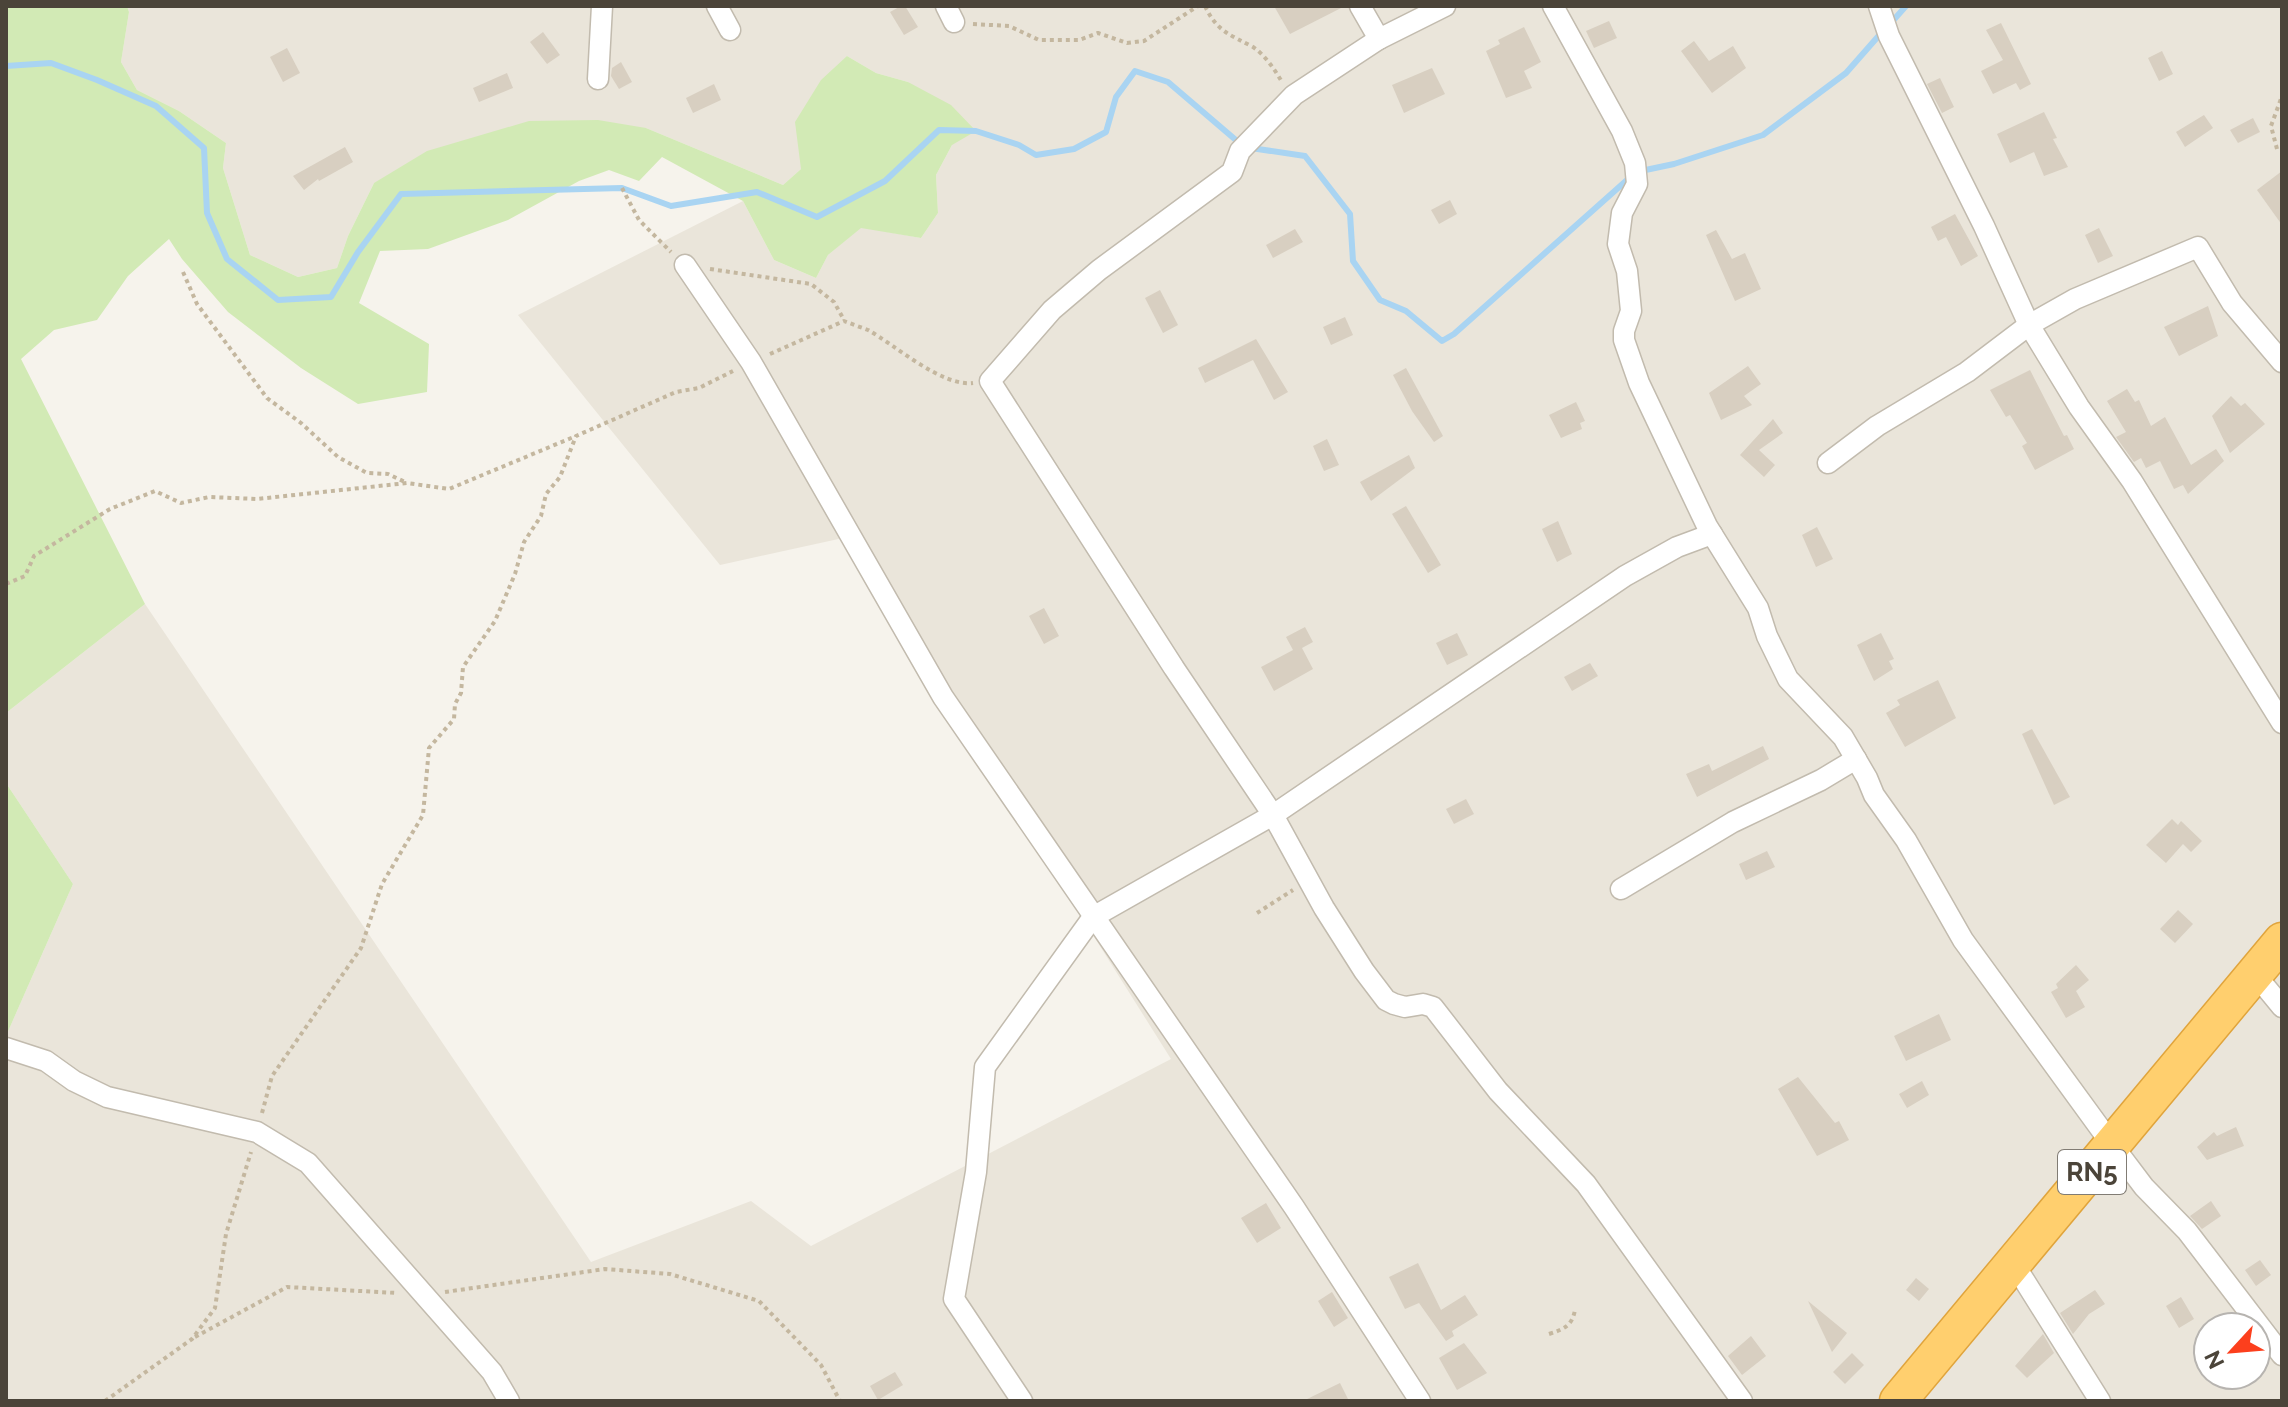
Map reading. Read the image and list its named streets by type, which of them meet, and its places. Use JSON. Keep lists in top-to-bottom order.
{
  "streets": {
    "highway": ["RN5"]
  },
  "north": "bottom left"
}
